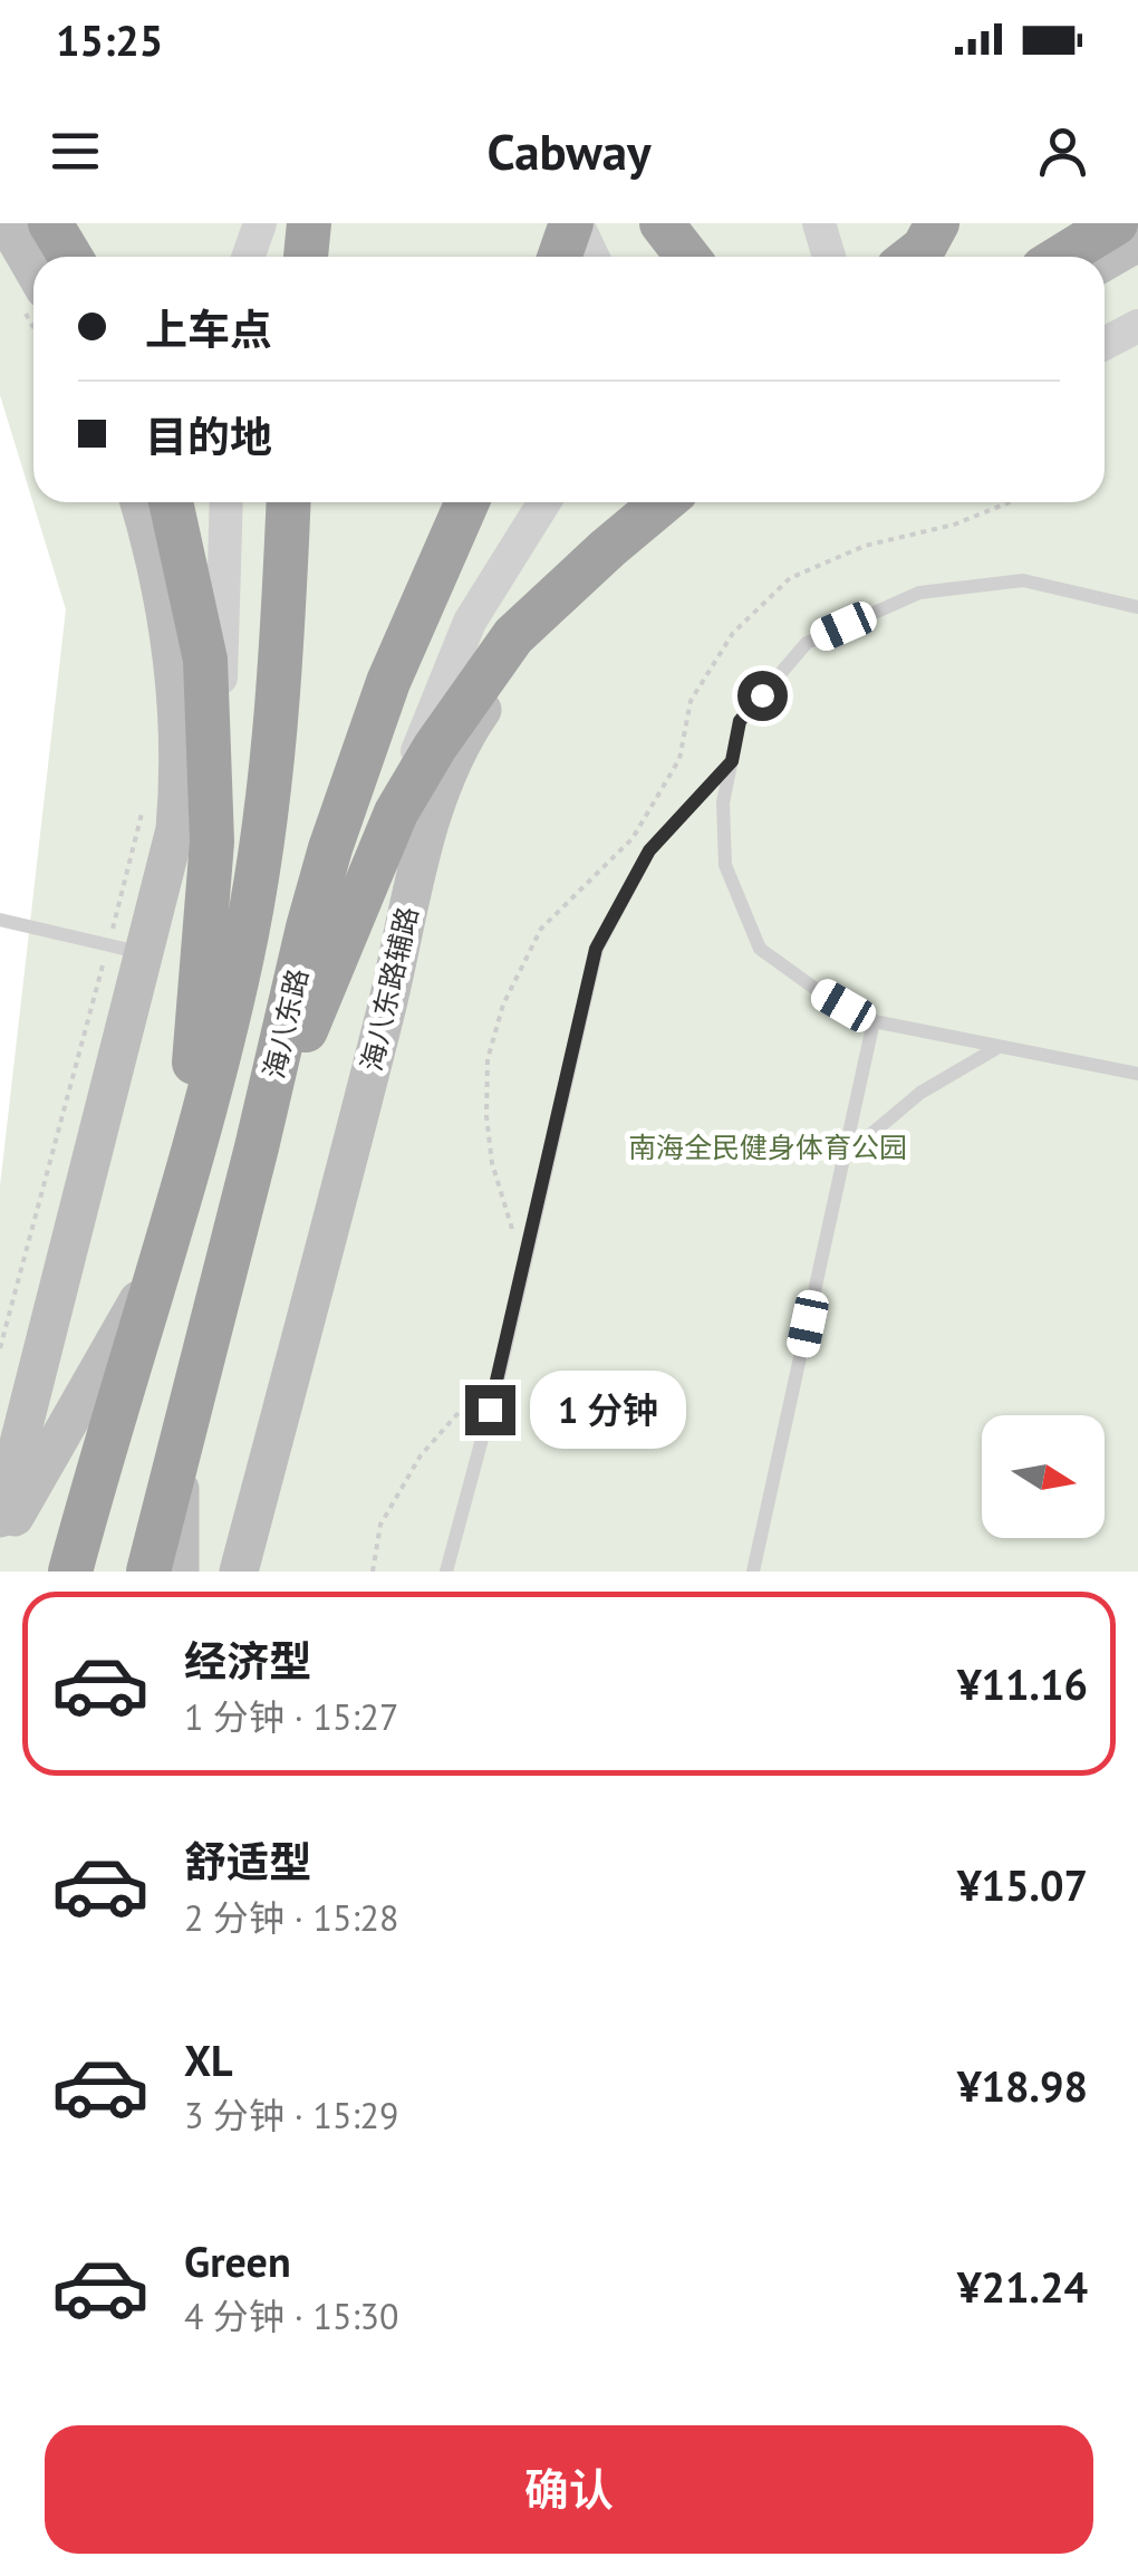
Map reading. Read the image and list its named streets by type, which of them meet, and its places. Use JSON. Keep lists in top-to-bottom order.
{
  "streets": {
    "highway": ["海八东路"],
    "main road": ["海八东路辅路"]
  },
  "parks": ["南海全民健身体育公园"],
  "north": "right",
  "page": {
    "status": "15:25",
    "header": "Cabway",
    "banner": ["上车点", "目的地"],
    "bubble": "1 分钟",
    "list": [
      {
        "name": "经济型",
        "note": "1 分钟 · 15:27",
        "value": "¥11.16"
      },
      {
        "name": "舒适型",
        "note": "2 分钟 · 15:28",
        "value": "¥15.07"
      },
      {
        "name": "XL",
        "note": "3 分钟 · 15:29",
        "value": "¥18.98"
      },
      {
        "name": "Green",
        "note": "4 分钟 · 15:30",
        "value": "¥21.24"
      }
    ],
    "buttons": "确认"
  }
}
